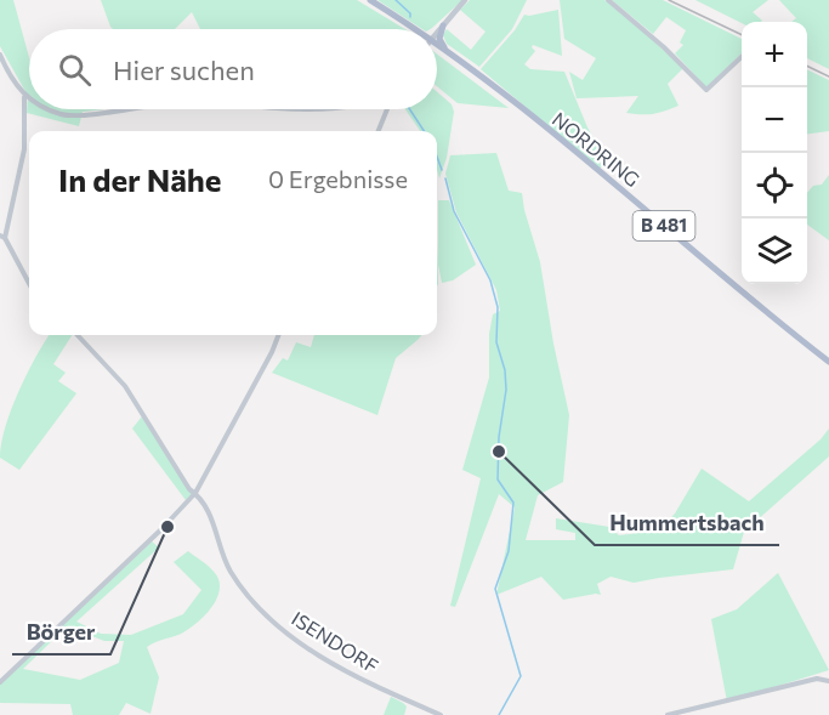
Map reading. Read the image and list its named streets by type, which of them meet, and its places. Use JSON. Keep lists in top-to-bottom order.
{
  "streets": {
    "main road": ["NORDRING", "B 481"],
    "street": ["ISENDORF"]
  },
  "places": ["Hummertsbach", "Börger"],
  "page": {
    "map_buttons": ["+", "−"],
    "search": "Hier suchen",
    "heading": ["In der Nähe", "0 Ergebnisse"]
  }
}
